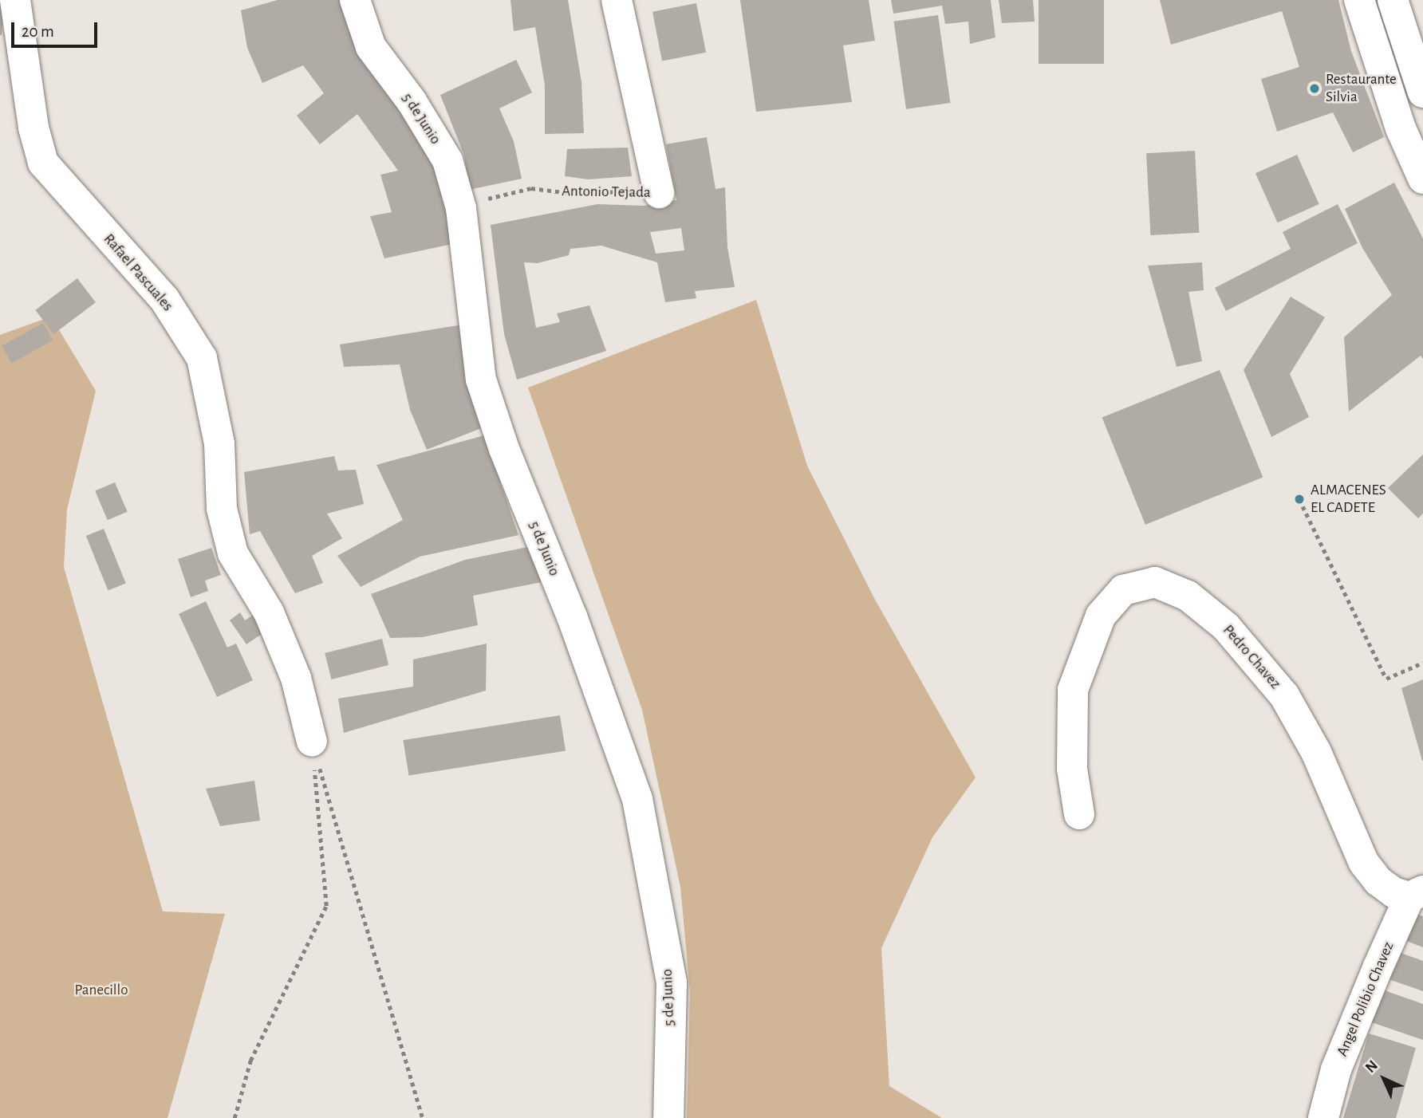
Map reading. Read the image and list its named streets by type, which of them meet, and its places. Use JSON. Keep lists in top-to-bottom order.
{
  "streets": {
    "street": [
      "5 de Junio",
      "Antonio Tejada",
      "Rafael Pascuales",
      "Pedro Chavez",
      "Angel Polibio Chavez"
    ]
  },
  "crossings": [
    ["5 de Junio", "Antonio Tejada"],
    ["Pedro Chavez", "Angel Polibio Chavez"]
  ],
  "parks": ["Panecillo"],
  "places": ["Restaurante Silvia", "ALMACENES EL CADETE"],
  "scale_bar": "20 m",
  "north": "top left"
}
